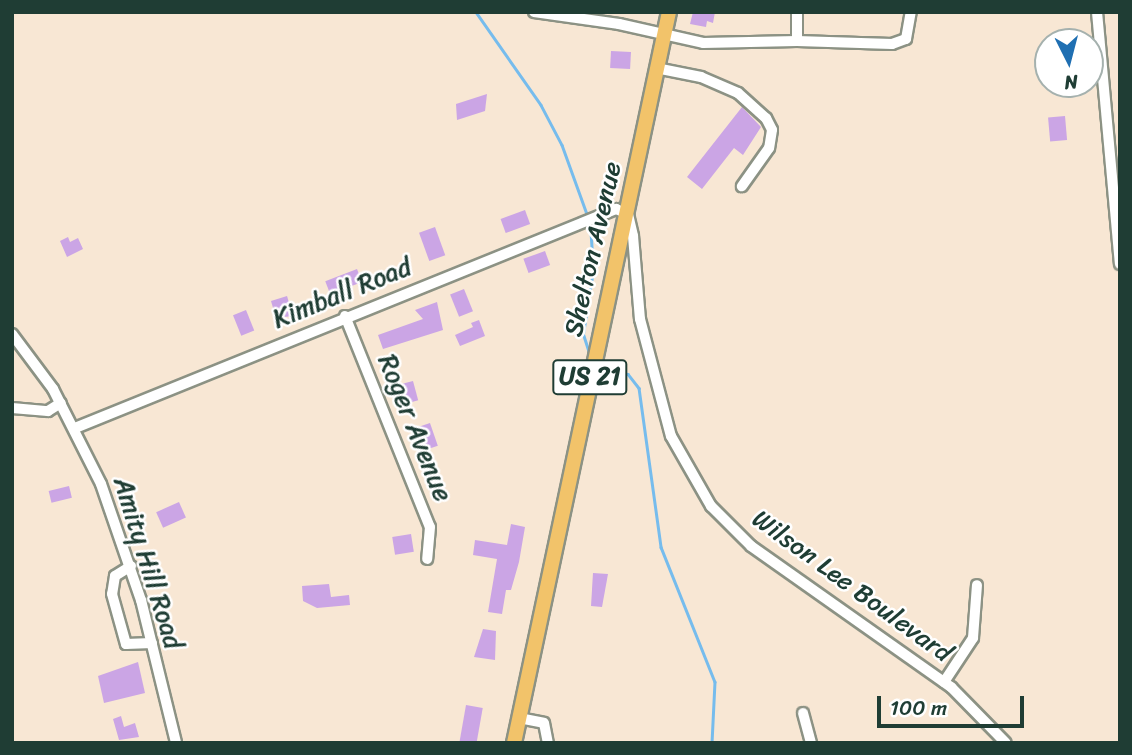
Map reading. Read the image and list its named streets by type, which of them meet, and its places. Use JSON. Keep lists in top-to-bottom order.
{
  "streets": {
    "main road": ["Shelton Avenue", "US 21"],
    "street": [
      "Kimball Road",
      "Roger Avenue",
      "Amity Hill Road",
      "Wilson Lee Boulevard"
    ]
  },
  "crossings": [
    ["Shelton Avenue", "Kimball Road"],
    ["Shelton Avenue", "Wilson Lee Boulevard"],
    ["Kimball Road", "Roger Avenue"],
    ["Kimball Road", "Amity Hill Road"],
    ["Kimball Road", "Wilson Lee Boulevard"]
  ],
  "scale_bar": "100 m",
  "north": "bottom"
}
